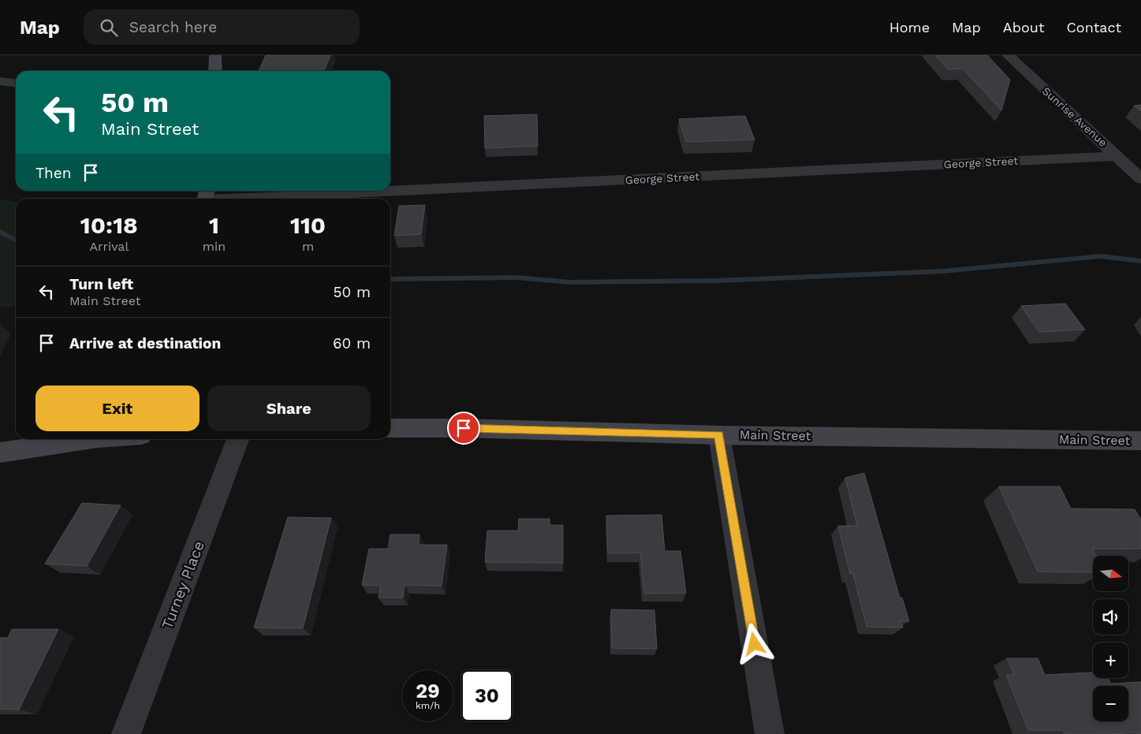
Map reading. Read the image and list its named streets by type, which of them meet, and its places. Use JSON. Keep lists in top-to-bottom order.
{
  "streets": {
    "main road": ["Main Street"],
    "street": ["Sunrise Avenue", "George Street", "Turney Place"]
  },
  "crossings": [
    ["Sunrise Avenue", "George Street"]
  ],
  "north": "right",
  "page": {
    "header": "Map",
    "search": "Search here",
    "nav": [
      "Home",
      "Map",
      "About",
      "Contact"
    ],
    "turn": ["50 m", "Main Street"],
    "then": "Then",
    "eta": [
      "10:18",
      "Arrival",
      "1",
      "min",
      "110",
      "m"
    ],
    "list": [
      {
        "name": "Turn left",
        "note": "Main Street",
        "value": "50 m"
      },
      {
        "name": "Arrive at destination",
        "value": "60 m"
      }
    ],
    "buttons": ["Exit", "Share"],
    "map_buttons": ["+", "−"],
    "speed": "29 km/h",
    "limit": "30"
  }
}
